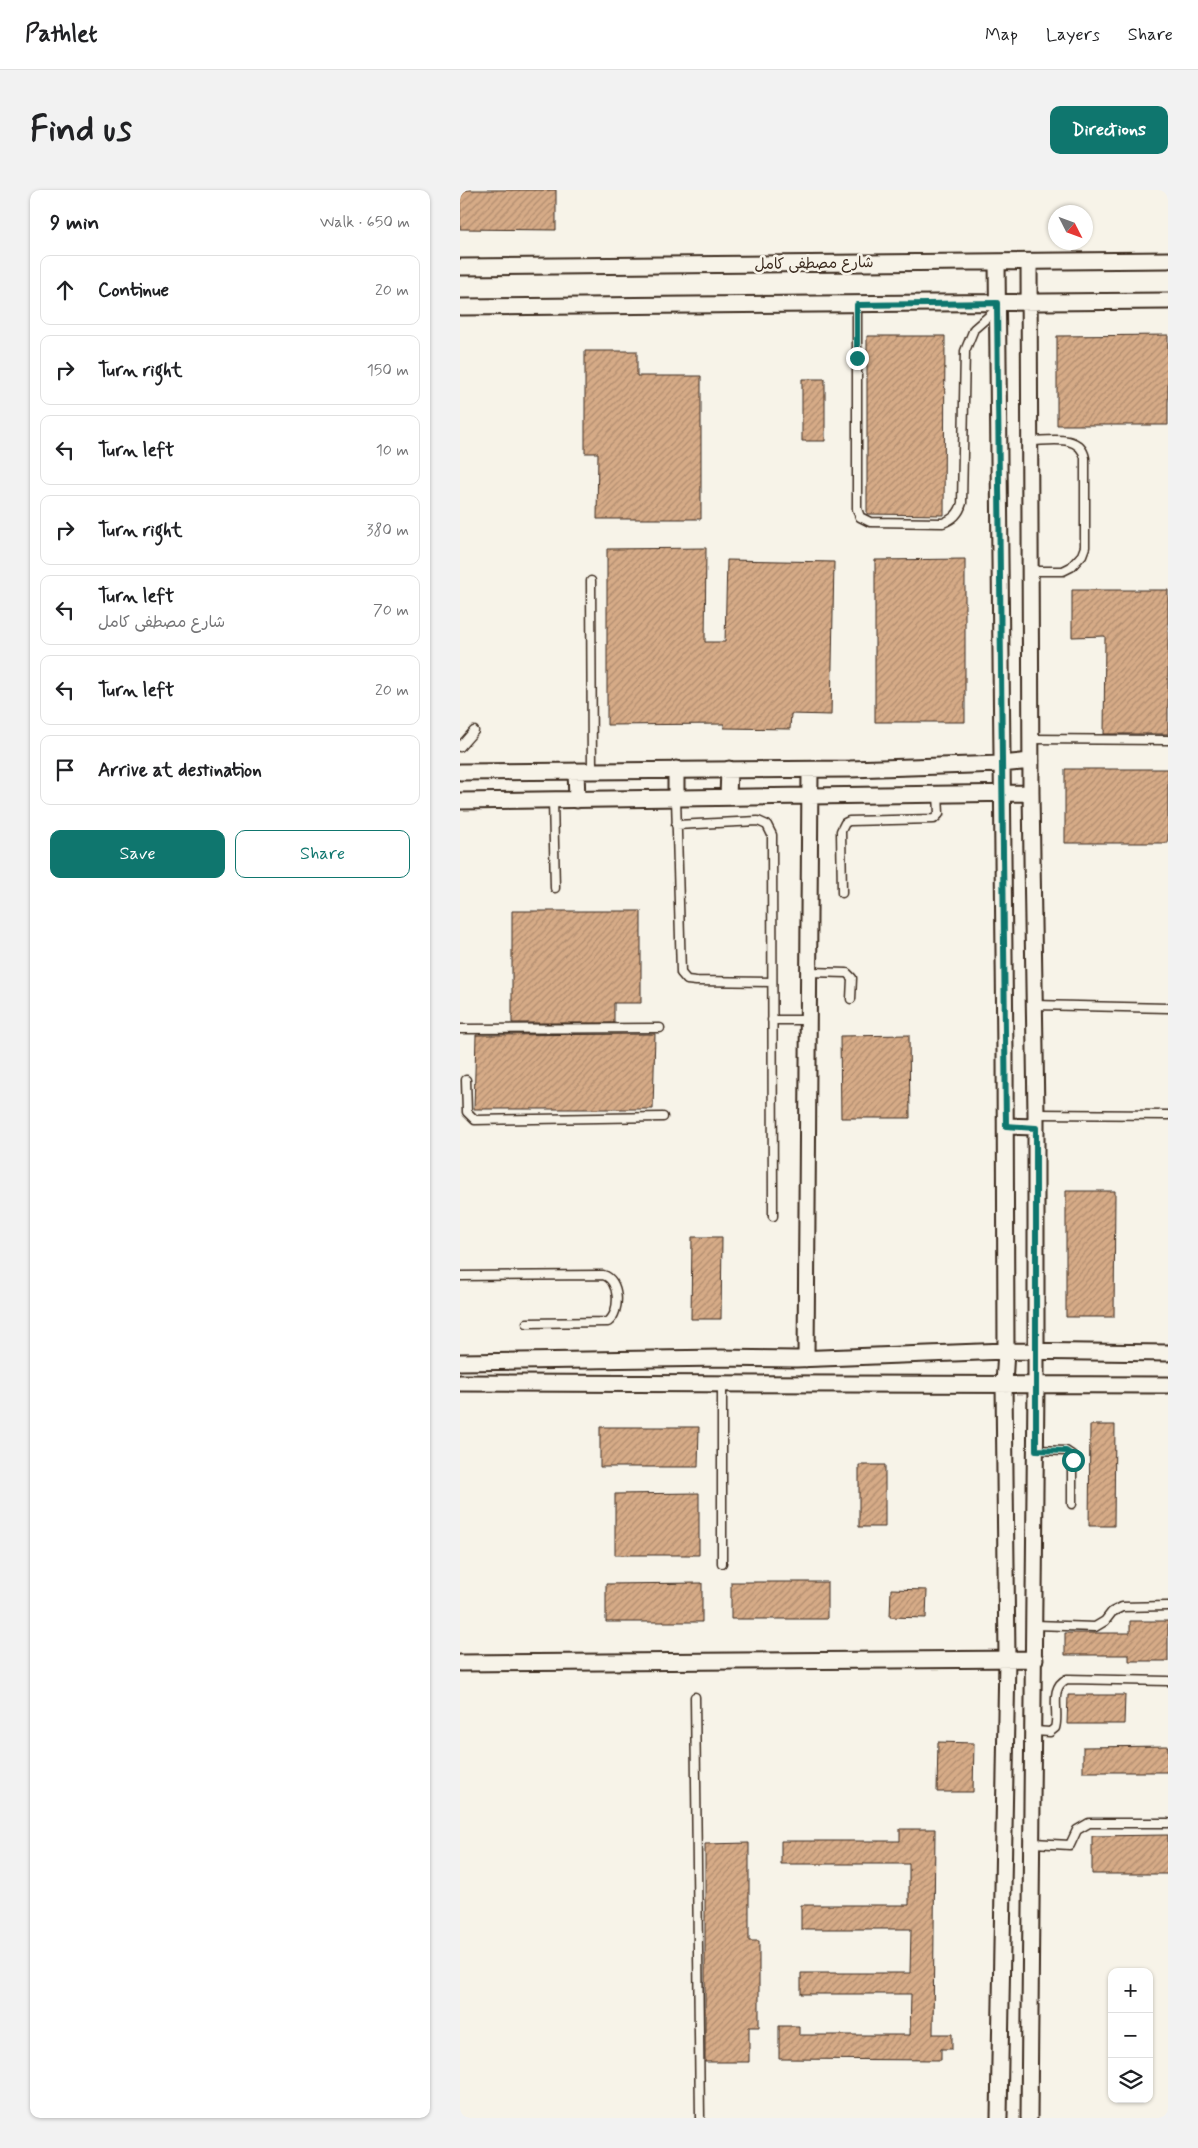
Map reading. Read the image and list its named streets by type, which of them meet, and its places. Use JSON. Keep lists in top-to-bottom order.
{
  "streets": {
    "street": ["شارع مصطفى كامل"]
  },
  "north": "bottom right",
  "page": {
    "header": "Pathlet",
    "nav": ["Map", "Layers", "Share"],
    "buttons": [
      "Directions",
      ["Save", "Share"]
    ],
    "title": "Find us",
    "heading": ["9 min", "Walk · 650 m"],
    "list": [
      ["Continue", "20 m"],
      ["Turn right", "150 m"],
      ["Turn left", "10 m"],
      ["Turn right", "380 m"],
      ["Turn left", "شارع مصطفى كامل", "70 m"],
      ["Turn left", "20 m"],
      "Arrive at destination"
    ],
    "map_buttons": ["+", "−"]
  }
}
